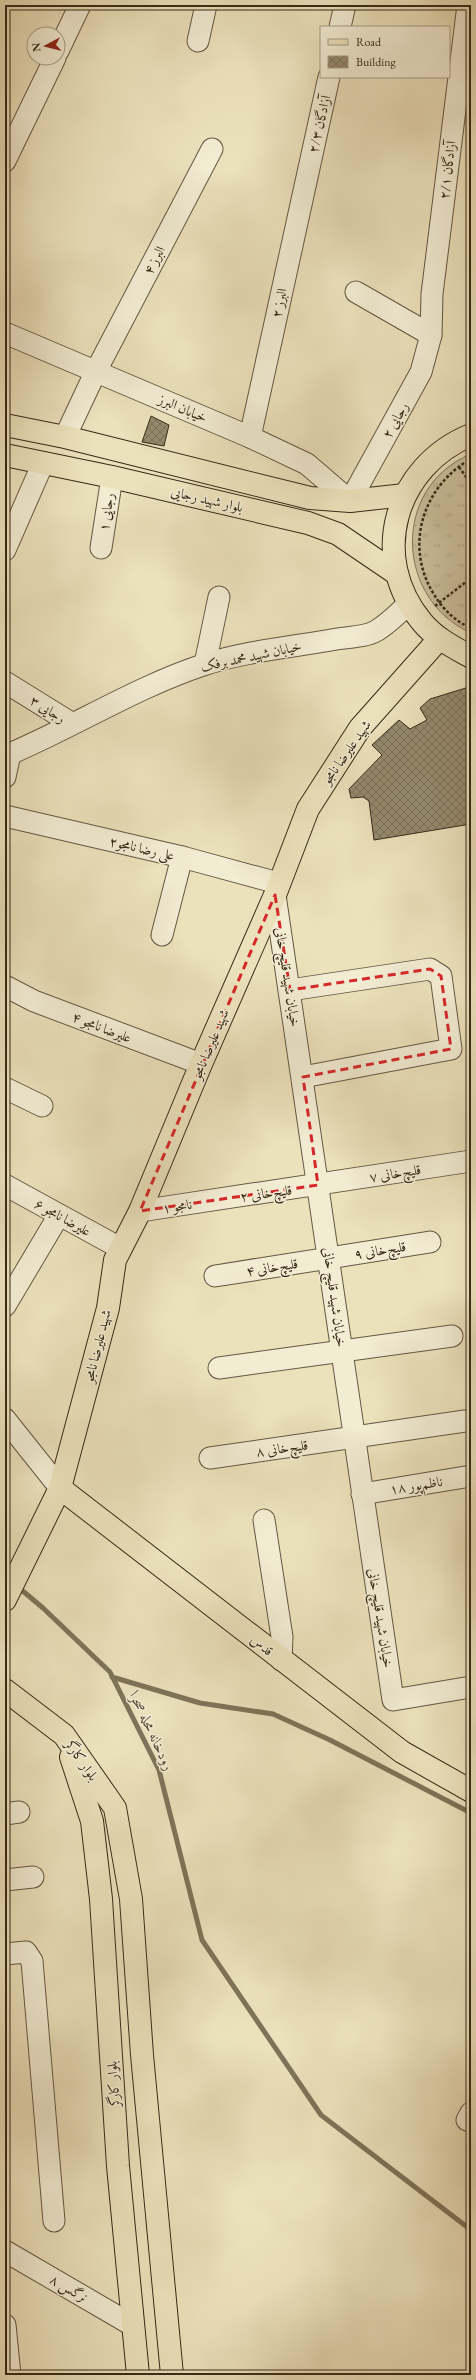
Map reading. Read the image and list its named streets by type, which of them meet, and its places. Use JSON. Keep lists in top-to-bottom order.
{
  "streets": {
    "main road": [
      "بلوار شهید رجایی",
      "شهید علیرضا نامجو",
      "قدس",
      "بلوار کارگر"
    ],
    "street": [
      "آزادگان ۲/۳",
      "آزادگان ۲/۱",
      "البرز ۴",
      "البرز ۲",
      "خیابان البرز",
      "رجایی ۲",
      "رجایی ۱",
      "خیابان شهید محمد برفک",
      "رجایی ۳",
      "علی رضا نامجو۲",
      "خیابان شهید قلیچ خانی",
      "علیرضا نامجو ۴",
      "قلیچ‌خانی ۷",
      "قلیچ‌خانی ۲",
      "نامجو ۱",
      "علیرضا نامجو ۶",
      "قلیچ‌خانی ۹",
      "قلیچ‌خانی ۴",
      "قلیچ‌خانی ۸",
      "ناظم‌پور ۱۸",
      "نرگس ۸"
    ]
  },
  "crossings": [
    ["آزادگان ۲/۳", "البرز ۲"],
    ["آزادگان ۲/۱", "رجایی ۲"],
    ["البرز ۴", "خیابان البرز"],
    ["البرز ۴", "بلوار شهید رجایی"],
    ["البرز ۲", "خیابان البرز"],
    ["خیابان البرز", "رجایی ۲"],
    ["خیابان البرز", "بلوار شهید رجایی"],
    ["رجایی ۲", "بلوار شهید رجایی"],
    ["بلوار شهید رجایی", "رجایی ۱"],
    ["خیابان شهید محمد برفک", "رجایی ۳"],
    ["شهید علیرضا نامجو", "علی رضا نامجو۲"],
    ["شهید علیرضا نامجو", "خیابان شهید قلیچ خانی"],
    ["شهید علیرضا نامجو", "علیرضا نامجو ۴"],
    ["شهید علیرضا نامجو", "نامجو ۱"],
    ["شهید علیرضا نامجو", "علیرضا نامجو ۶"],
    ["شهید علیرضا نامجو", "قدس"],
    ["علی رضا نامجو۲", "خیابان شهید قلیچ خانی"],
    ["خیابان شهید قلیچ خانی", "قلیچ‌خانی ۷"],
    ["خیابان شهید قلیچ خانی", "قلیچ‌خانی ۲"],
    ["خیابان شهید قلیچ خانی", "قلیچ‌خانی ۹"],
    ["خیابان شهید قلیچ خانی", "قلیچ‌خانی ۴"],
    ["خیابان شهید قلیچ خانی", "قلیچ‌خانی ۸"],
    ["خیابان شهید قلیچ خانی", "ناظم‌پور ۱۸"],
    ["قلیچ‌خانی ۷", "قلیچ‌خانی ۲"],
    ["قلیچ‌خانی ۲", "نامجو ۱"],
    ["قلیچ‌خانی ۹", "قلیچ‌خانی ۴"],
    ["بلوار کارگر", "نرگس ۸"]
  ],
  "water": ["رودخانه محله صحرا"],
  "legend": ["Road", "Building"],
  "north": "left"
}
